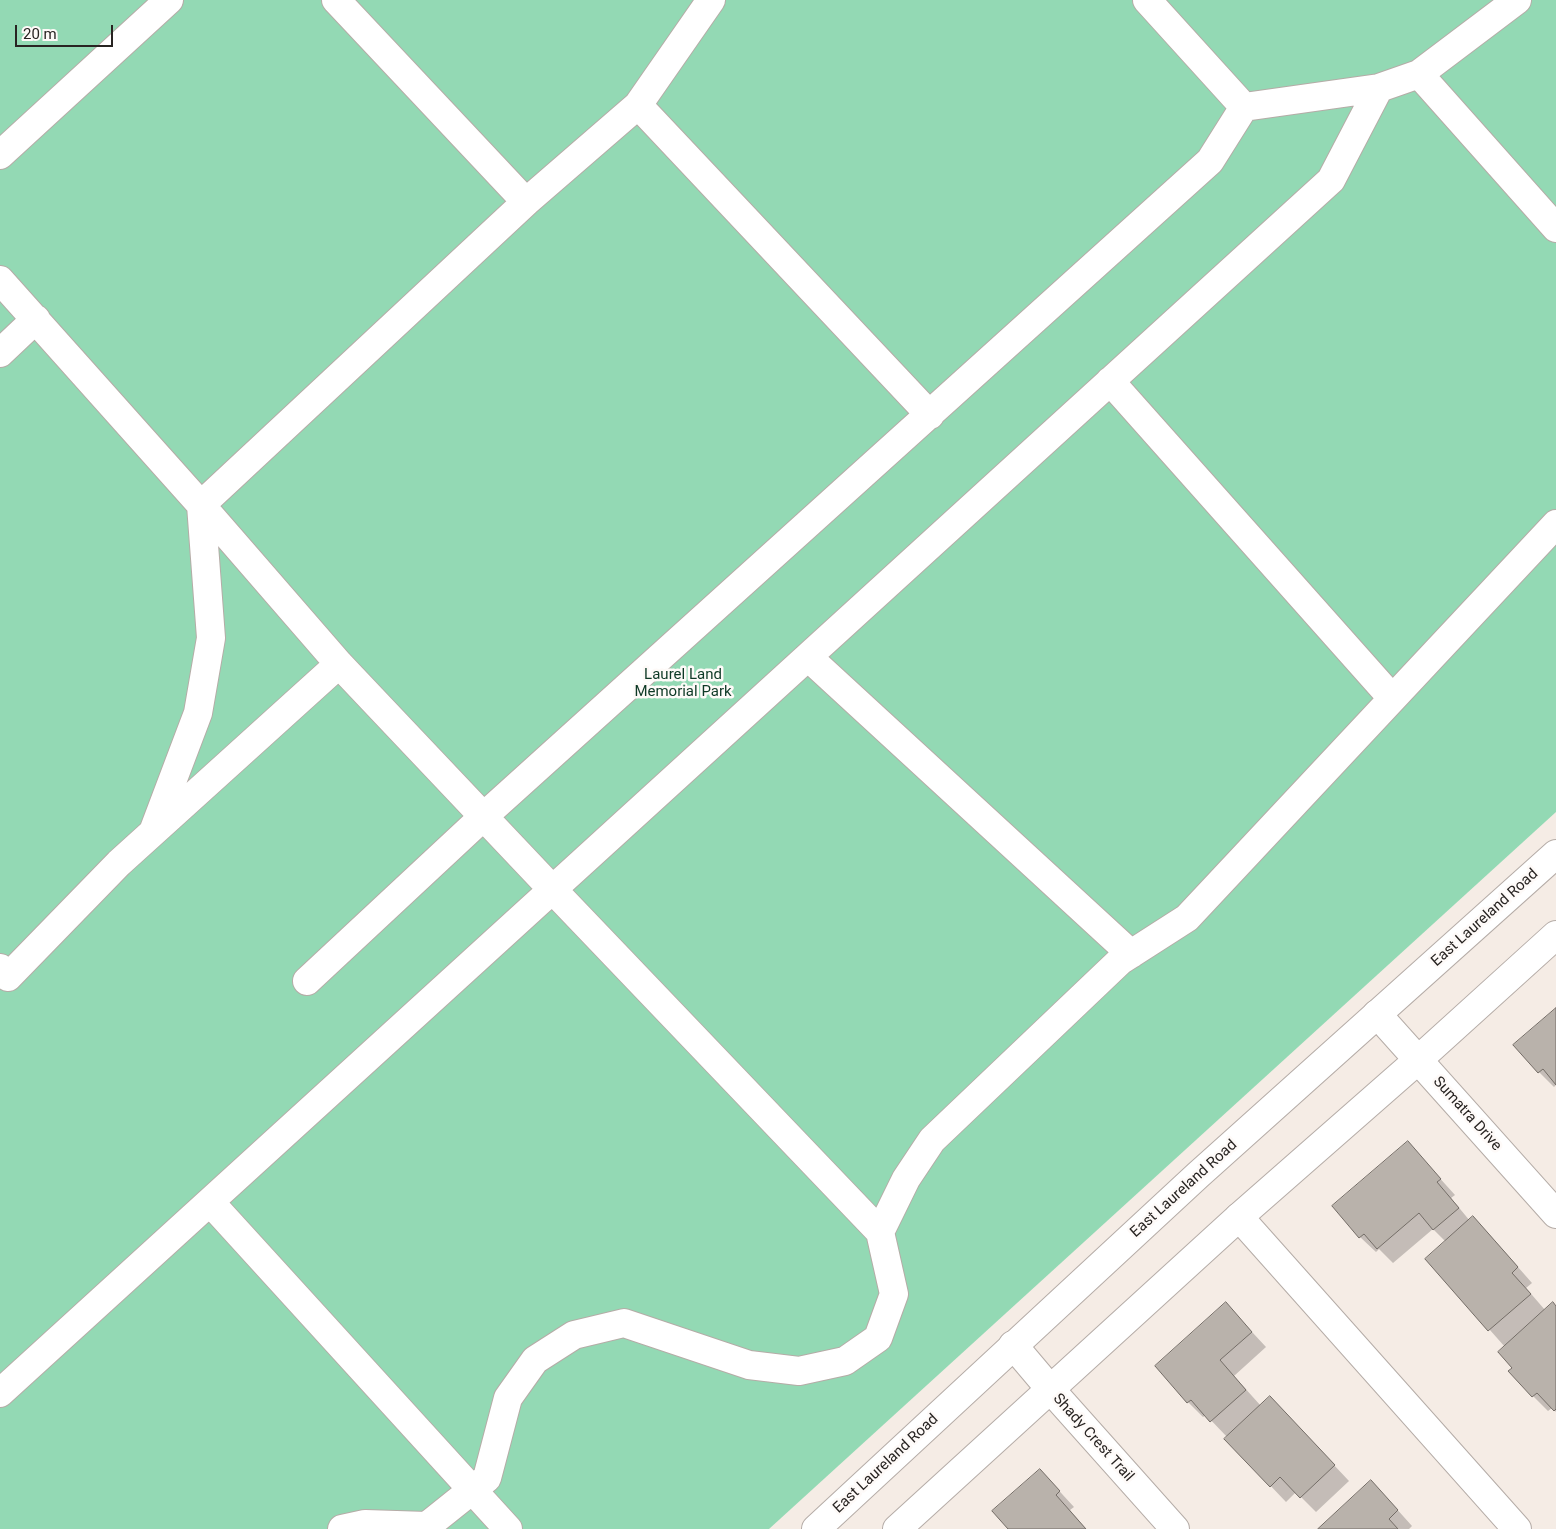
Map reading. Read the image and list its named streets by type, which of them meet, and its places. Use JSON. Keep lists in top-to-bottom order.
{
  "streets": {
    "main road": ["East Laureland Road", "Sumatra Drive", "Shady Crest Trail"]
  },
  "crossings": [
    ["East Laureland Road", "Sumatra Drive"],
    ["East Laureland Road", "Shady Crest Trail"]
  ],
  "parks": ["Laurel Land Memorial Park"],
  "scale_bar": "20 m"
}
